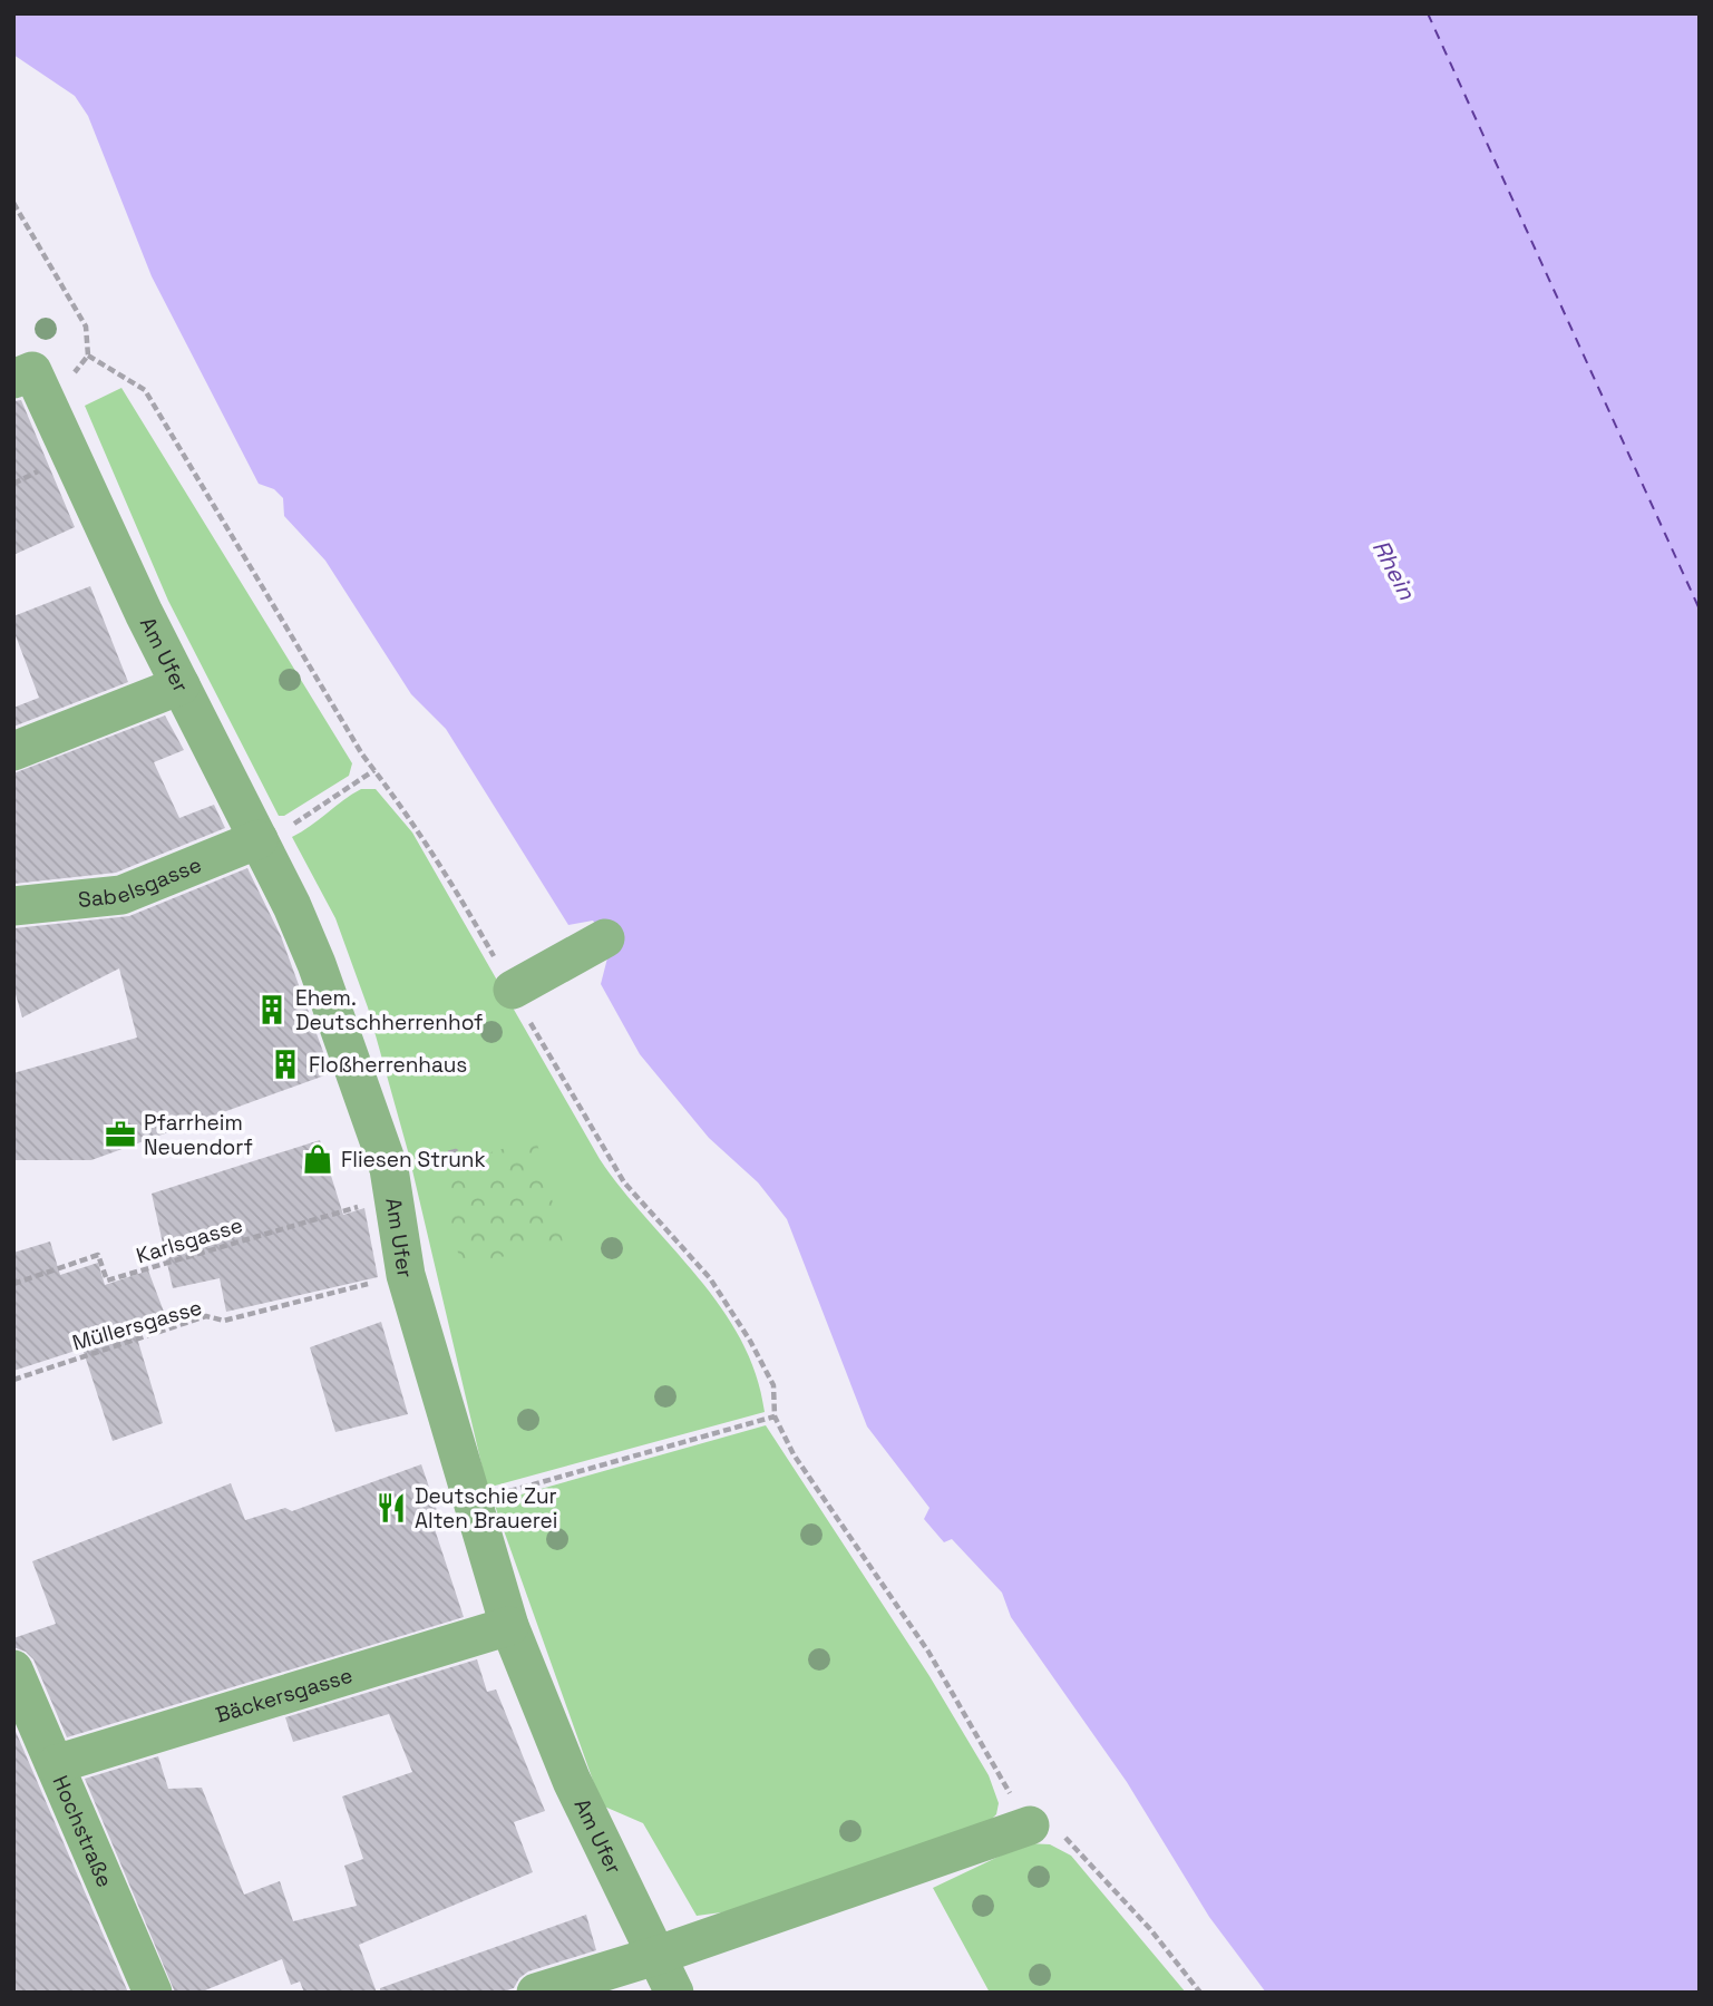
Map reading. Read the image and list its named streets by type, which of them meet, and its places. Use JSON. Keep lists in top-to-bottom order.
{
  "streets": {
    "street": [
      "Am Ufer",
      "Sabelsgasse",
      "Bäckersgasse",
      "Hochstraße"
    ],
    "path": ["Karlsgasse", "Müllersgasse"]
  },
  "crossings": [
    ["Am Ufer", "Sabelsgasse"],
    ["Am Ufer", "Karlsgasse"],
    ["Am Ufer", "Müllersgasse"],
    ["Am Ufer", "Bäckersgasse"],
    ["Bäckersgasse", "Hochstraße"]
  ],
  "water": ["Rhein"],
  "places": {
    "building": ["Ehem. Deutschherrenhof", "Floßherrenhaus"],
    "office": ["Pfarrheim Neuendorf"],
    "shop": ["Fliesen Strunk"],
    "restaurant": ["Deutschie Zur Alten Brauerei"]
  }
}
